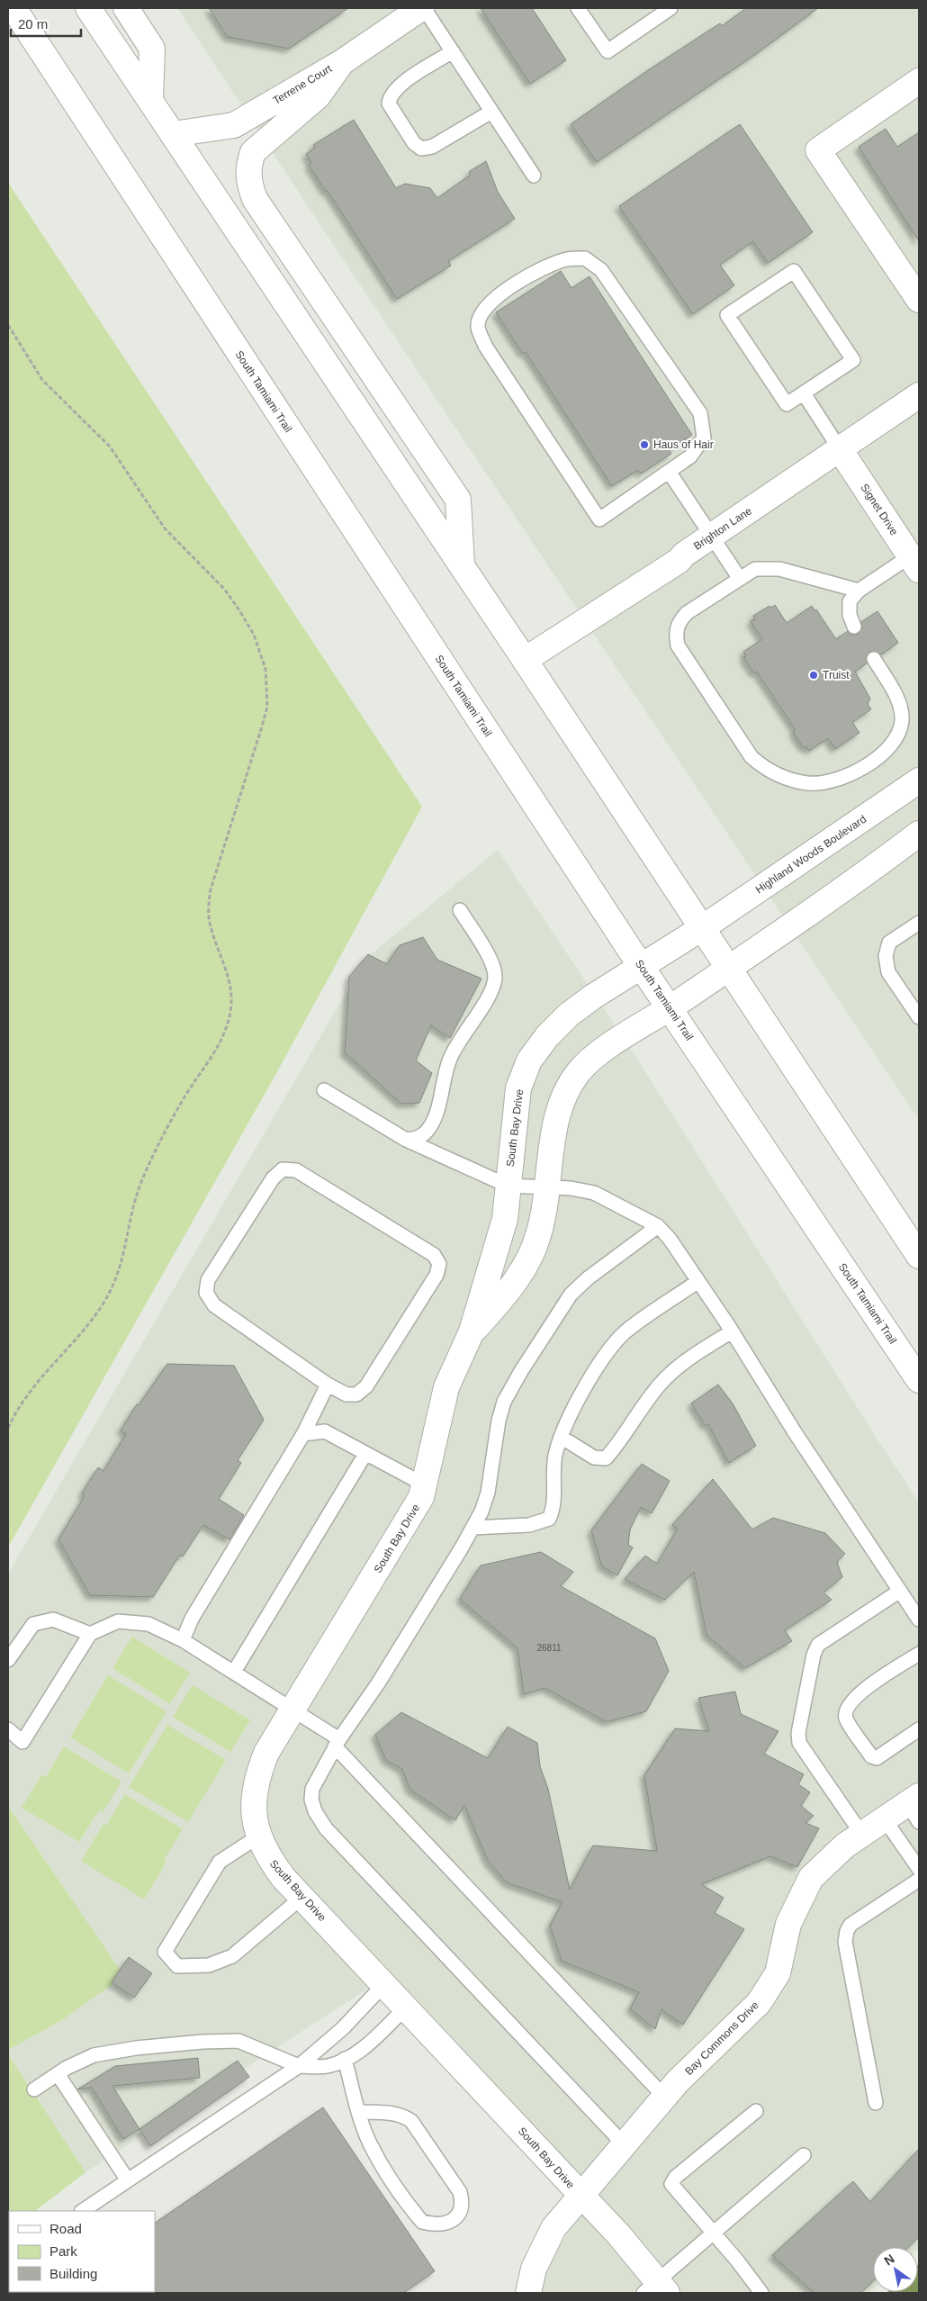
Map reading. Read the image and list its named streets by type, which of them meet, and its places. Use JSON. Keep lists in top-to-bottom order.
{
  "streets": {
    "street": [
      "Terrene Court",
      "South Tamiami Trail",
      "Signet Drive",
      "Brighton Lane",
      "Highland Woods Boulevard",
      "South Bay Drive",
      "Bay Commons Drive"
    ]
  },
  "crossings": [
    ["South Tamiami Trail", "South Bay Drive"],
    ["Signet Drive", "Brighton Lane"],
    ["Highland Woods Boulevard", "South Bay Drive"],
    ["South Bay Drive", "Bay Commons Drive"]
  ],
  "places": ["Haus of Hair", "Truist"],
  "house_numbers": ["26811"],
  "legend": ["Road", "Park", "Building"],
  "scale_bar": "20 m",
  "north": "top left"
}
